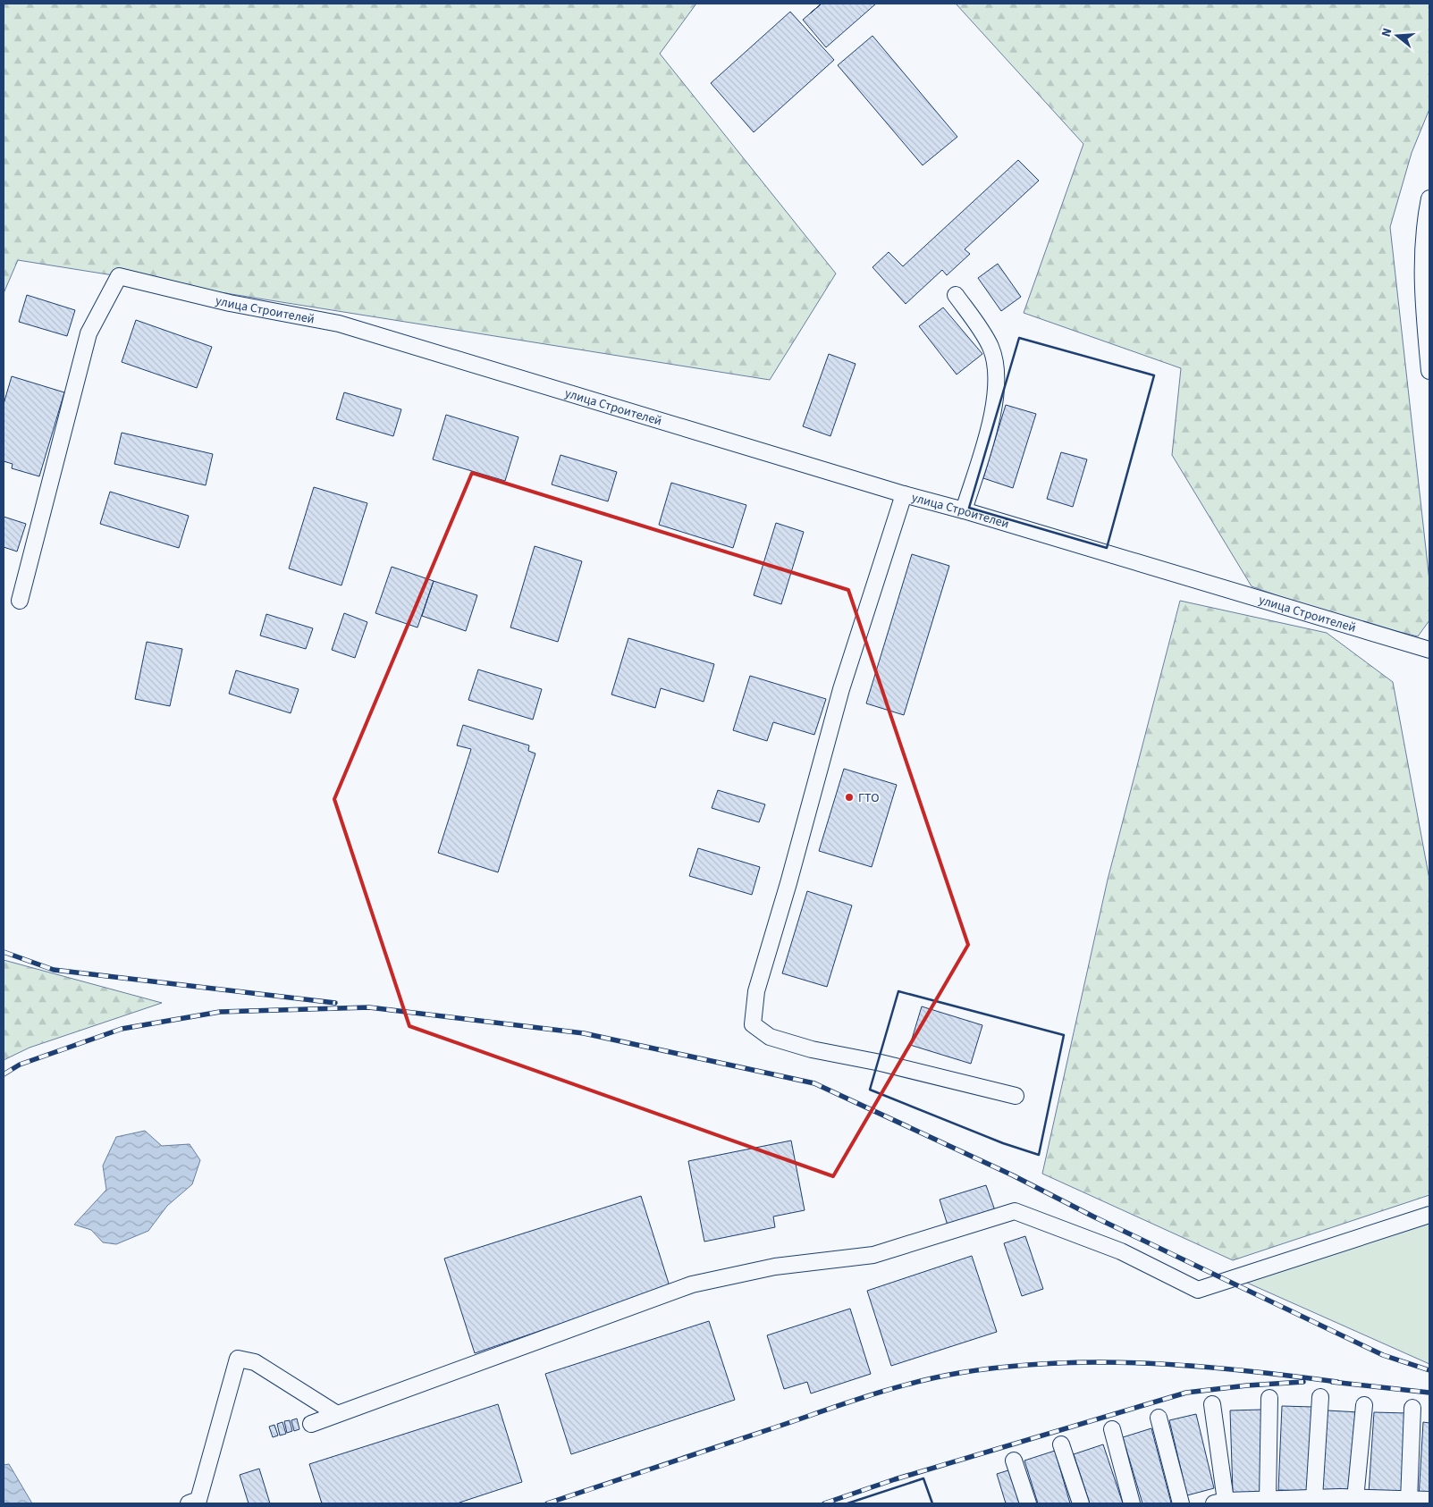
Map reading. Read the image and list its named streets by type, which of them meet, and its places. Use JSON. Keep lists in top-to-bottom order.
{
  "streets": {
    "street": ["улица Строителей"]
  },
  "places": ["ГТО"],
  "north": "left"
}
